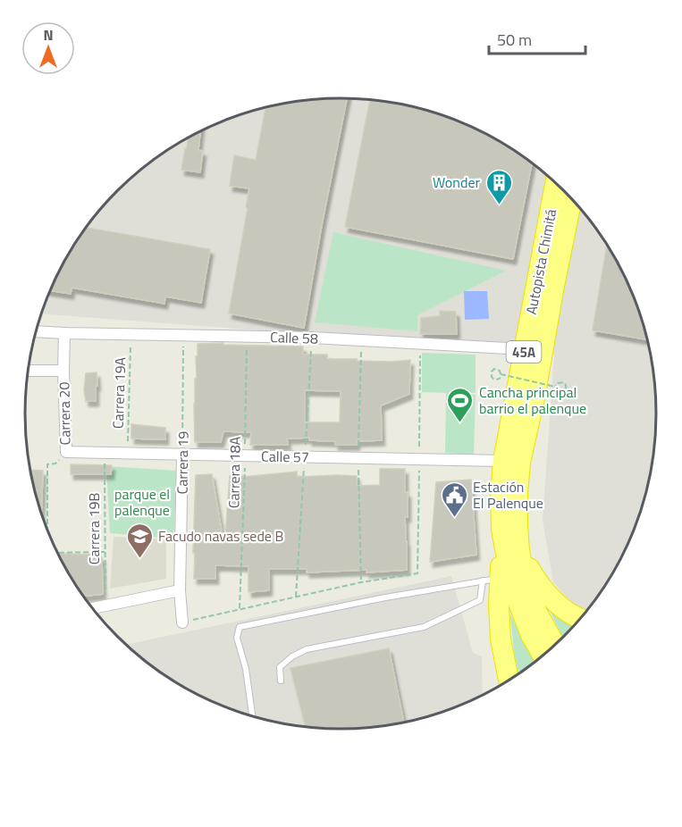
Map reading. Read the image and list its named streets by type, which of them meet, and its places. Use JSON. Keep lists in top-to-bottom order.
{
  "streets": {
    "highway": ["Autopista Chimitá", "45A"],
    "street": [
      "Calle 58",
      "Carrera 20",
      "Calle 57",
      "Carrera 19"
    ],
    "path": ["Carrera 19A", "Carrera 18A", "Carrera 19B"]
  },
  "crossings": [
    ["Autopista Chimitá", "Calle 58"],
    ["Autopista Chimitá", "Calle 57"],
    ["Calle 58", "Carrera 19A"],
    ["Calle 58", "Carrera 20"],
    ["Calle 58", "Carrera 19"],
    ["Calle 58", "Carrera 18A"],
    ["Carrera 19A", "Calle 57"],
    ["Carrera 20", "Calle 57"],
    ["Calle 57", "Carrera 19"],
    ["Calle 57", "Carrera 18A"],
    ["Calle 57", "Carrera 19B"]
  ],
  "parks": ["parque el palenque"],
  "places": {
    "building": ["Wonder"],
    "sports": ["Cancha principal barrio el palenque"],
    "public building": ["Estación El Palenque"],
    "school or university": ["Facudo navas sede B"]
  },
  "scale_bar": "50 m",
  "north": "top"
}
